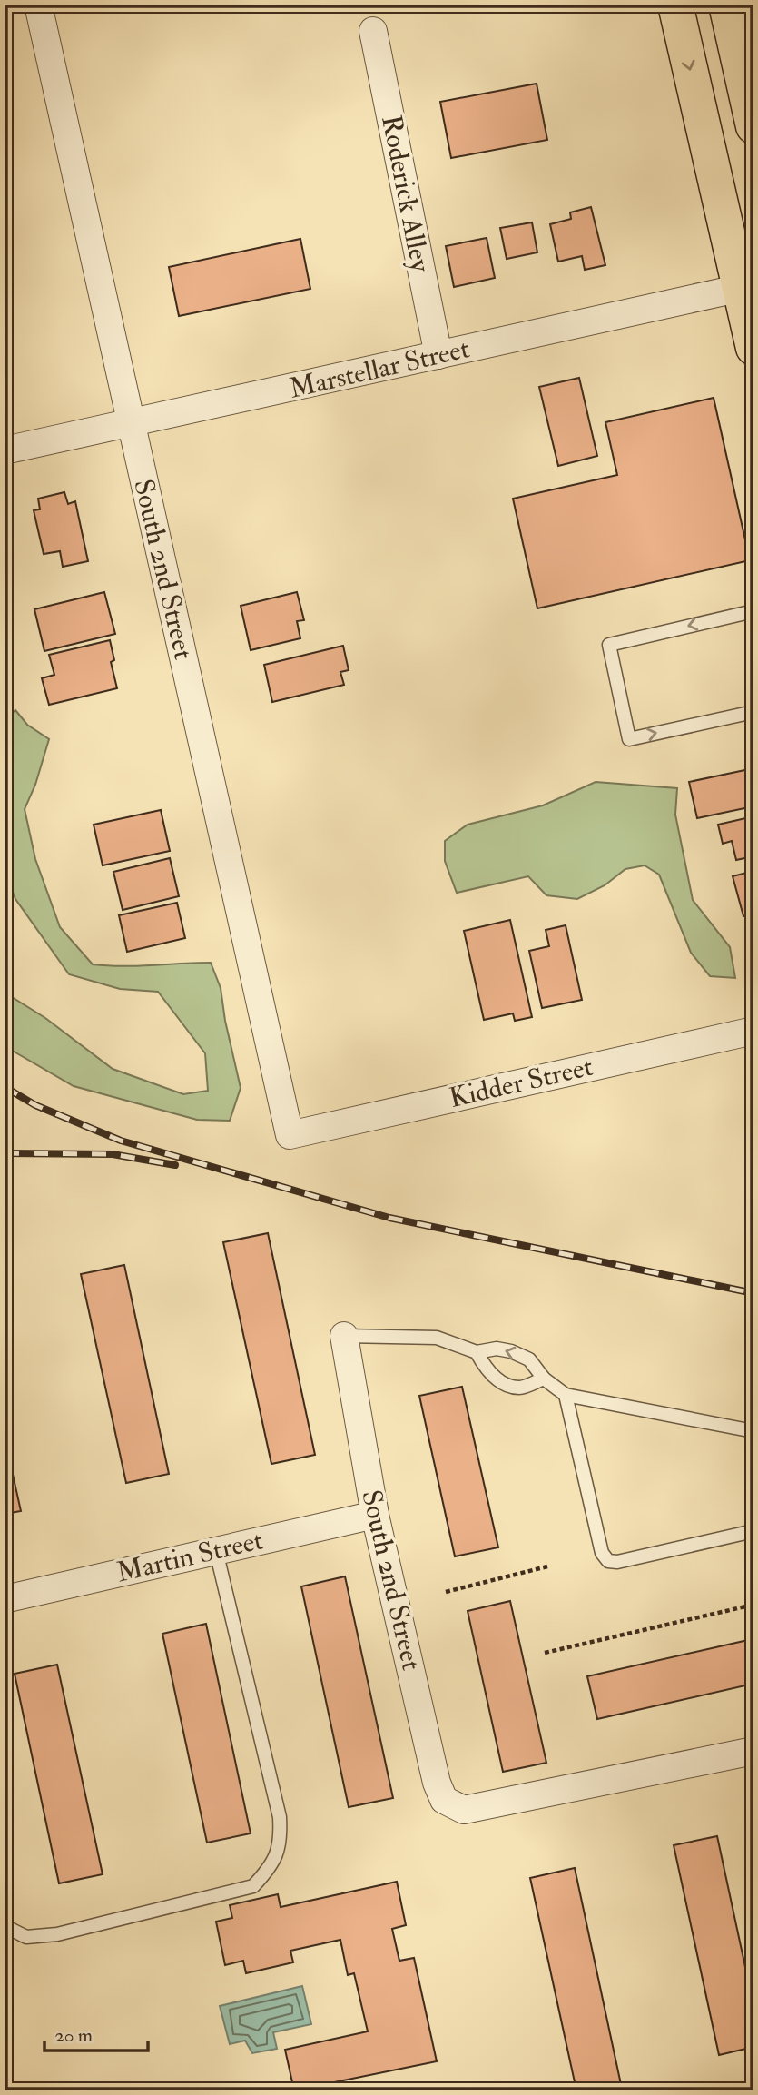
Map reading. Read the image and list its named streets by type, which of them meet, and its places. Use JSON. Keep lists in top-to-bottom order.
{
  "streets": {
    "street": [
      "Roderick Alley",
      "Marstellar Street",
      "South 2nd Street",
      "Kidder Street",
      "Martin Street"
    ]
  },
  "crossings": [
    ["Roderick Alley", "Marstellar Street"],
    ["Marstellar Street", "South 2nd Street"],
    ["South 2nd Street", "Kidder Street"],
    ["South 2nd Street", "Martin Street"]
  ],
  "scale_bar": "20 m"
}
